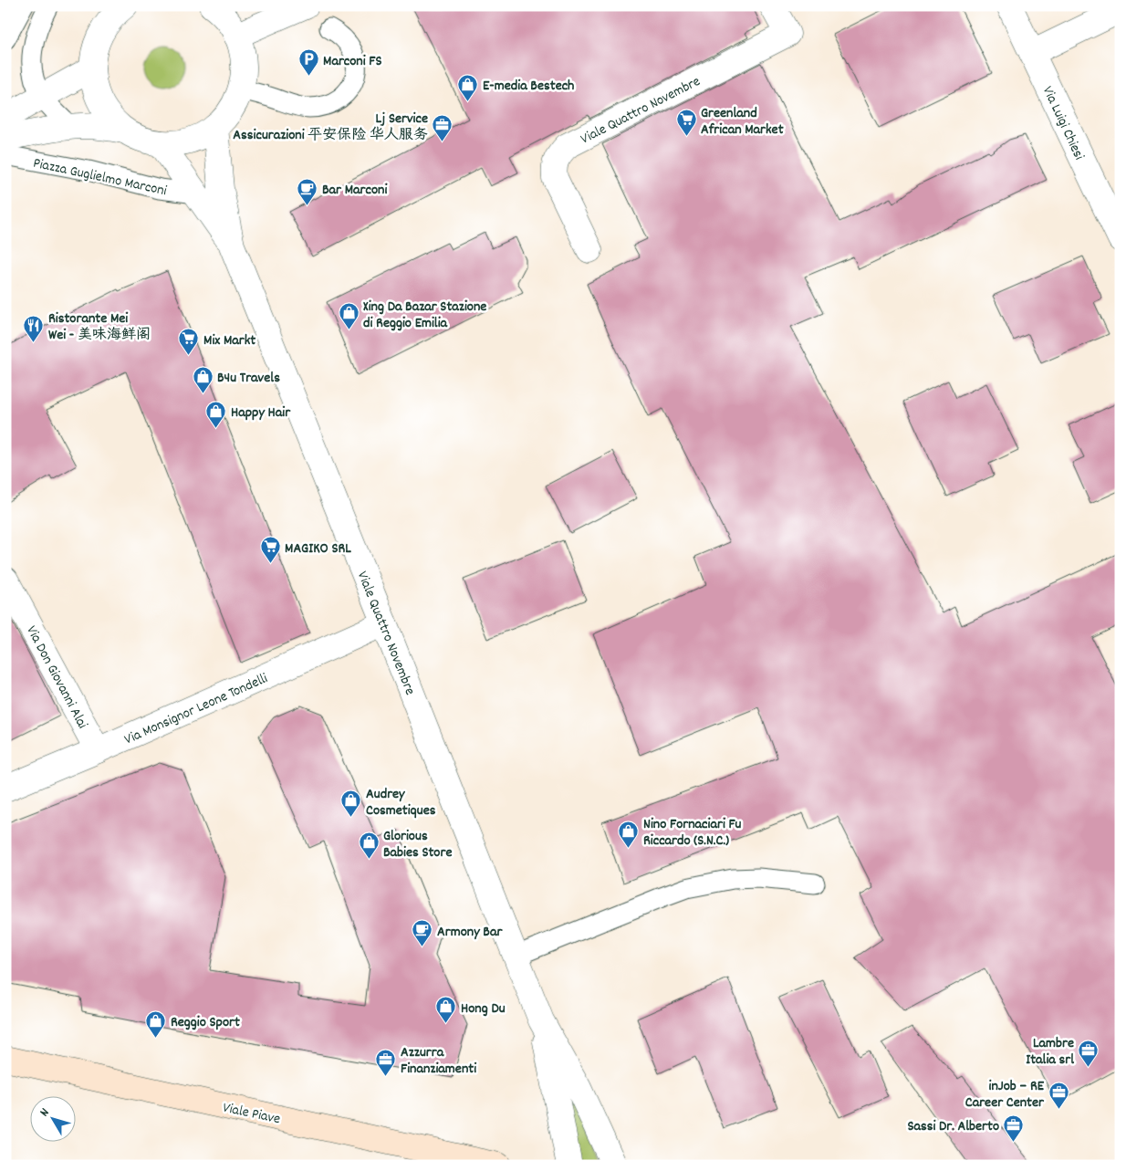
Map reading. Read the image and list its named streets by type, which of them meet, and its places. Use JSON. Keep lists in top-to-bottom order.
{
  "streets": {
    "main road": ["Viale Piave"],
    "street": [
      "Viale Quattro Novembre",
      "Via Luigi Chiesi",
      "Piazza Guglielmo Marconi",
      "Via Don Giovanni Alai",
      "Via Monsignor Leone Tondelli"
    ]
  },
  "crossings": [
    ["Viale Quattro Novembre", "Piazza Guglielmo Marconi"],
    ["Viale Quattro Novembre", "Via Monsignor Leone Tondelli"],
    ["Via Don Giovanni Alai", "Via Monsignor Leone Tondelli"]
  ],
  "places": {
    "parking": ["Marconi FS"],
    "shop": [
      "E-media Bestech",
      "Xing Da Bazar Stazione di Reggio Emilia",
      "B4u Travels",
      "Happy Hair",
      "Audrey Cosmetiques",
      "Nino Fornaciari Fu Riccardo (S.N.C.)",
      "Glorious Babies Store",
      "Hong Du",
      "Reggio Sport"
    ],
    "supermarket": ["Greenland African Market", "Mix Markt", "MAGIKO SRL"],
    "office": [
      "Lj Service Assicurazioni 平安保险 华人服务",
      "Lambre Italia srl",
      "Azzurra Finanziamenti",
      "inJob – RE Career Center",
      "Sassi Dr. Alberto"
    ],
    "cafe": ["Bar Marconi", "Armony Bar"],
    "restaurant": ["Ristorante Mei Wei - 美味海鲜阁"]
  },
  "north": "top left"
}
